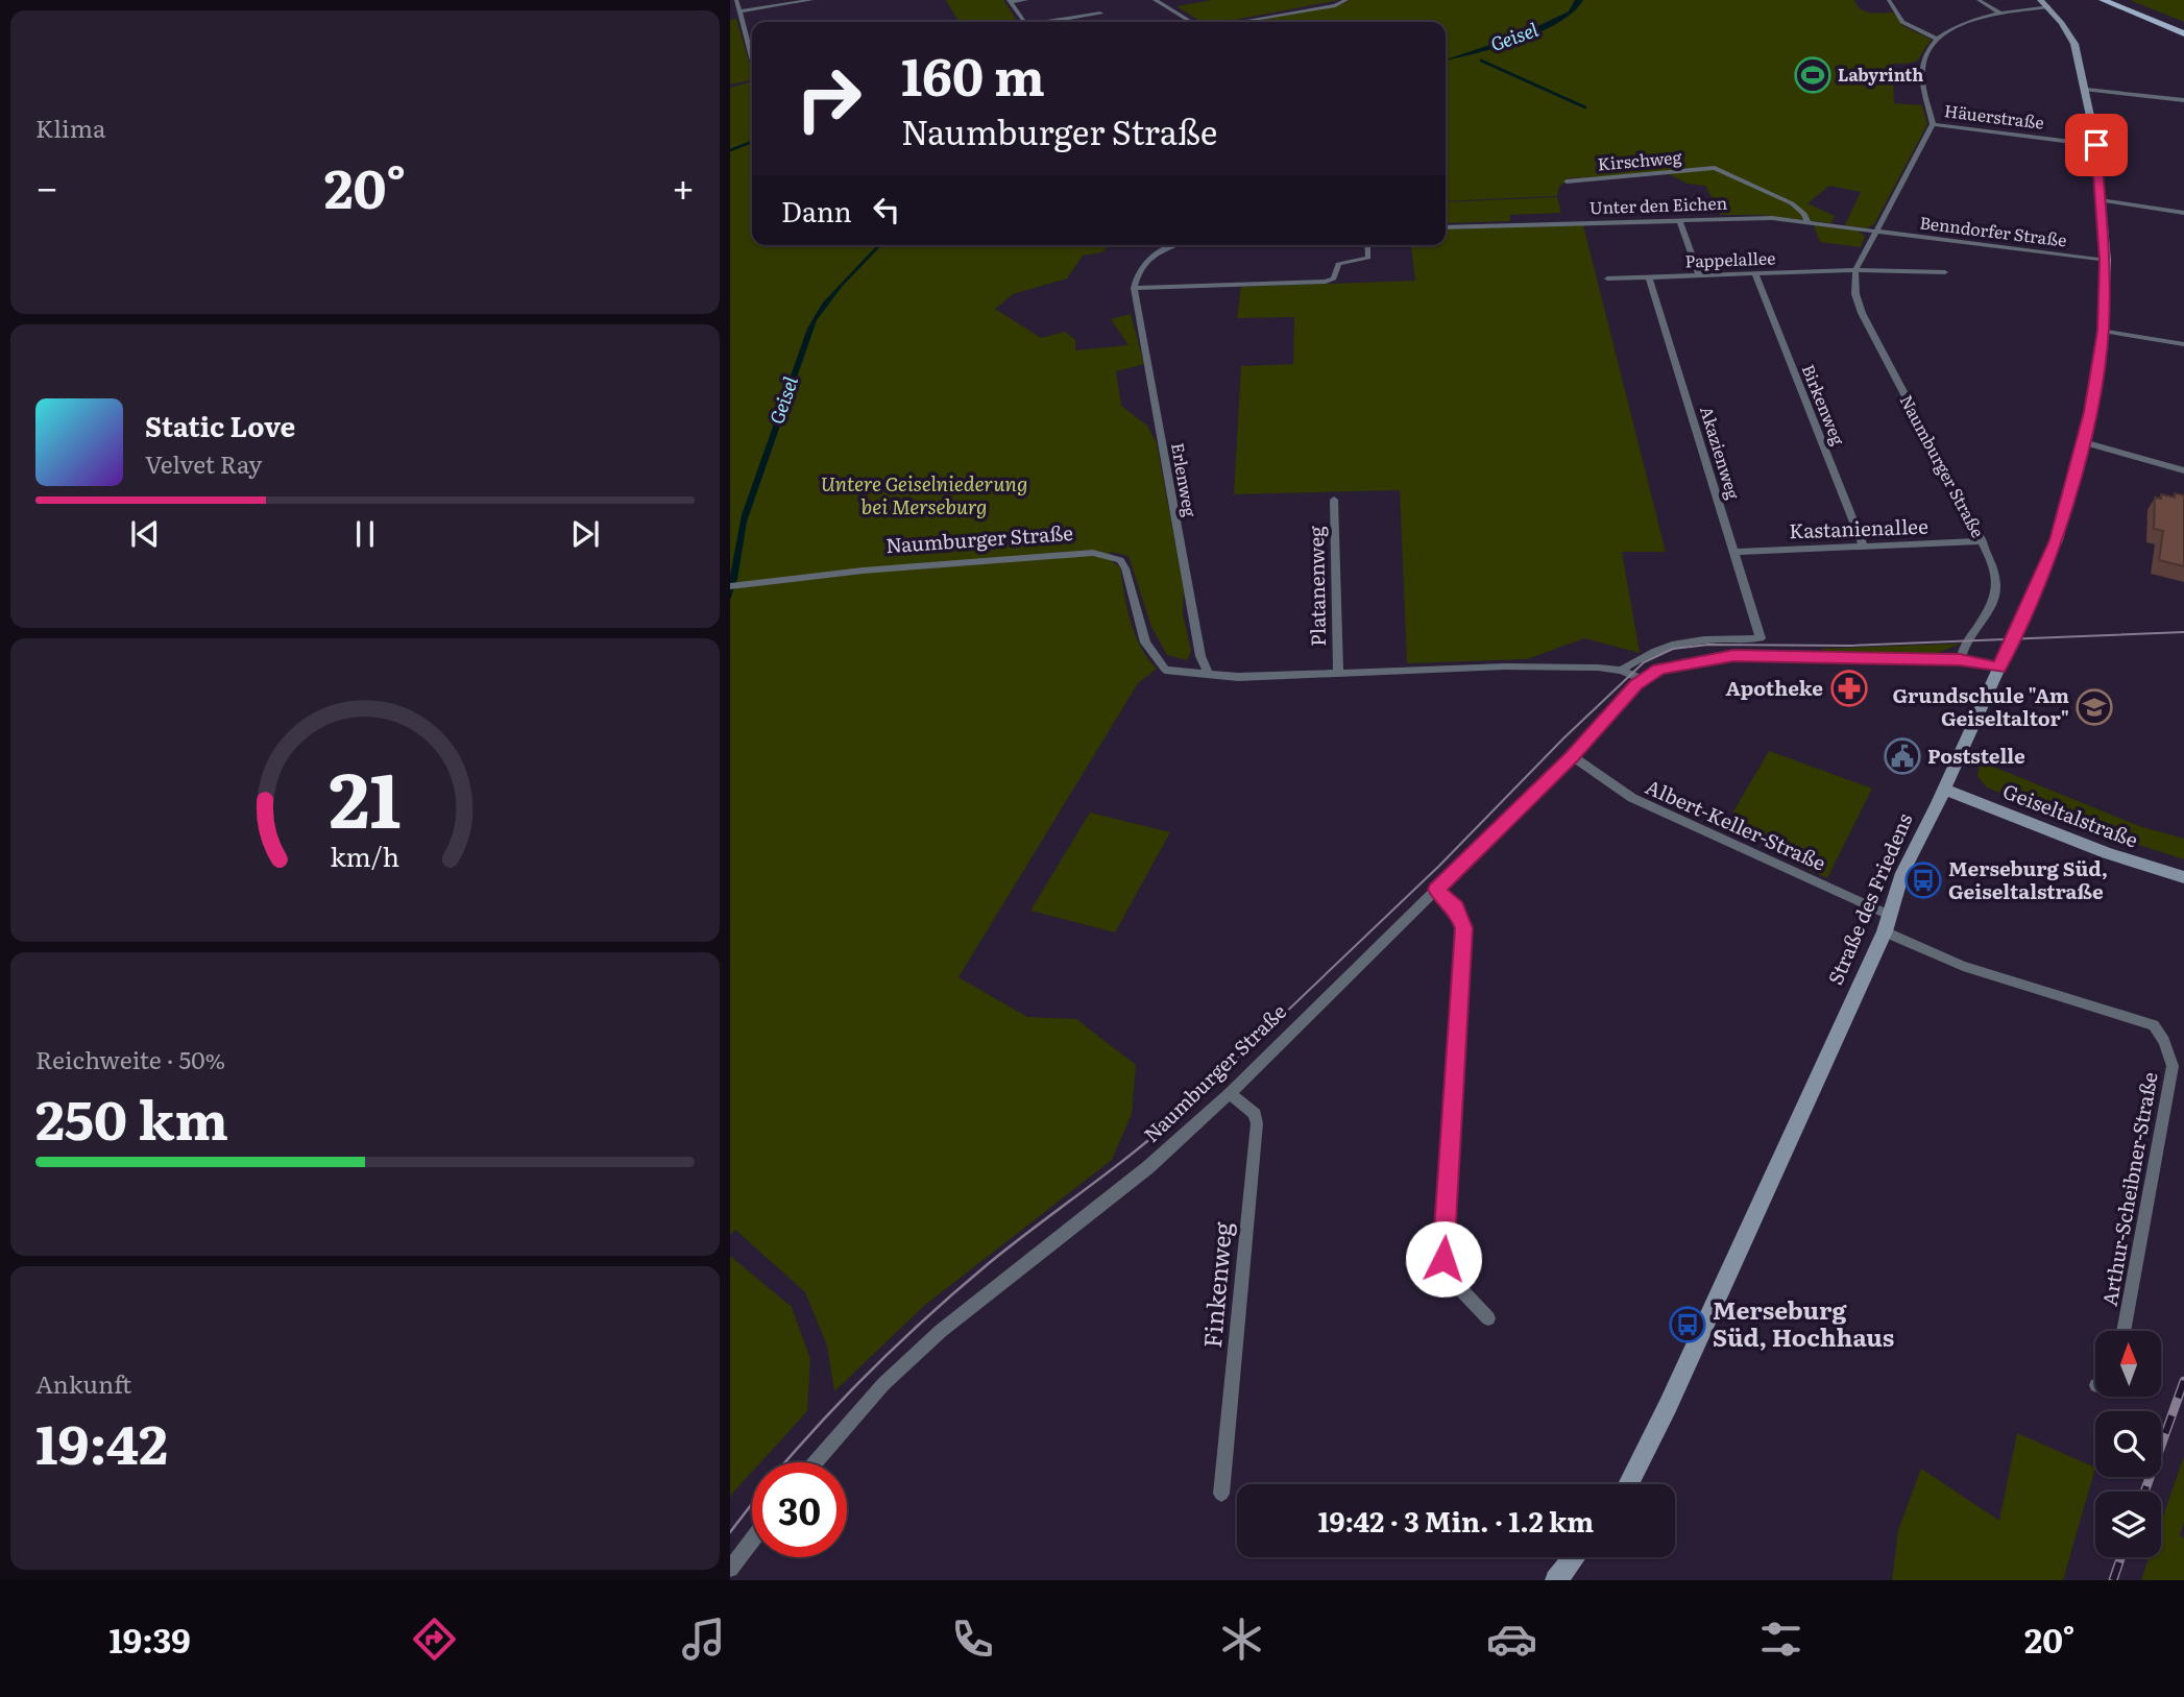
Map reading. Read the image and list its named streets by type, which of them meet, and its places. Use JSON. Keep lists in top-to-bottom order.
{
  "streets": {
    "street": [
      "Häuerstraße",
      "Kirschweg",
      "Unter den Eichen",
      "Benndorfer Straße",
      "Pappelallee",
      "Birkenweg",
      "Akazienweg",
      "Naumburger Straße",
      "Erlenweg",
      "Kastanienallee",
      "Platanenweg",
      "Geiseltalstraße",
      "Albert-Keller-Straße",
      "Straße des Friedens",
      "Arthur-Scheibner-Straße",
      "Finkenweg"
    ]
  },
  "crossings": [
    ["Häuerstraße", "Straße des Friedens"],
    ["Kirschweg", "Unter den Eichen"],
    ["Unter den Eichen", "Benndorfer Straße"],
    ["Benndorfer Straße", "Straße des Friedens"],
    ["Pappelallee", "Birkenweg"],
    ["Pappelallee", "Akazienweg"],
    ["Pappelallee", "Naumburger Straße"],
    ["Birkenweg", "Kastanienallee"],
    ["Akazienweg", "Naumburger Straße"],
    ["Akazienweg", "Kastanienallee"],
    ["Naumburger Straße", "Erlenweg"],
    ["Naumburger Straße", "Kastanienallee"],
    ["Naumburger Straße", "Platanenweg"],
    ["Naumburger Straße", "Albert-Keller-Straße"],
    ["Naumburger Straße", "Straße des Friedens"],
    ["Naumburger Straße", "Finkenweg"],
    ["Geiseltalstraße", "Straße des Friedens"],
    ["Albert-Keller-Straße", "Straße des Friedens"],
    ["Albert-Keller-Straße", "Arthur-Scheibner-Straße"],
    ["Straße des Friedens", "Arthur-Scheibner-Straße"]
  ],
  "water": ["Geisel"],
  "parks": ["Untere Geiselniederung bei Merseburg"],
  "places": {
    "sports": ["Labyrinth"],
    "pharmacy": ["Apotheke"],
    "school or university": ["Grundschule \"Am Geiseltaltor\""],
    "public building": ["Poststelle"],
    "bus stop": ["Merseburg Süd, Geiseltalstraße", "Merseburg Süd, Hochhaus"]
  },
  "north": "top",
  "page": {
    "tile": [
      "Klima",
      ["Reichweite · 50%", "250 km"],
      ["Ankunft", "19:42"]
    ],
    "turn": ["160 m", "Naumburger Straße"],
    "heat": ["−", "20°", "+"],
    "then": "Dann",
    "song": ["Static Love", "Velvet Ray"],
    "limit": "30",
    "trip": "19:42 · 3 Min. · 1.2 km",
    "tabs": ["19:39", "20°"],
    "gauge": ["21", "km/h"]
  }
}
